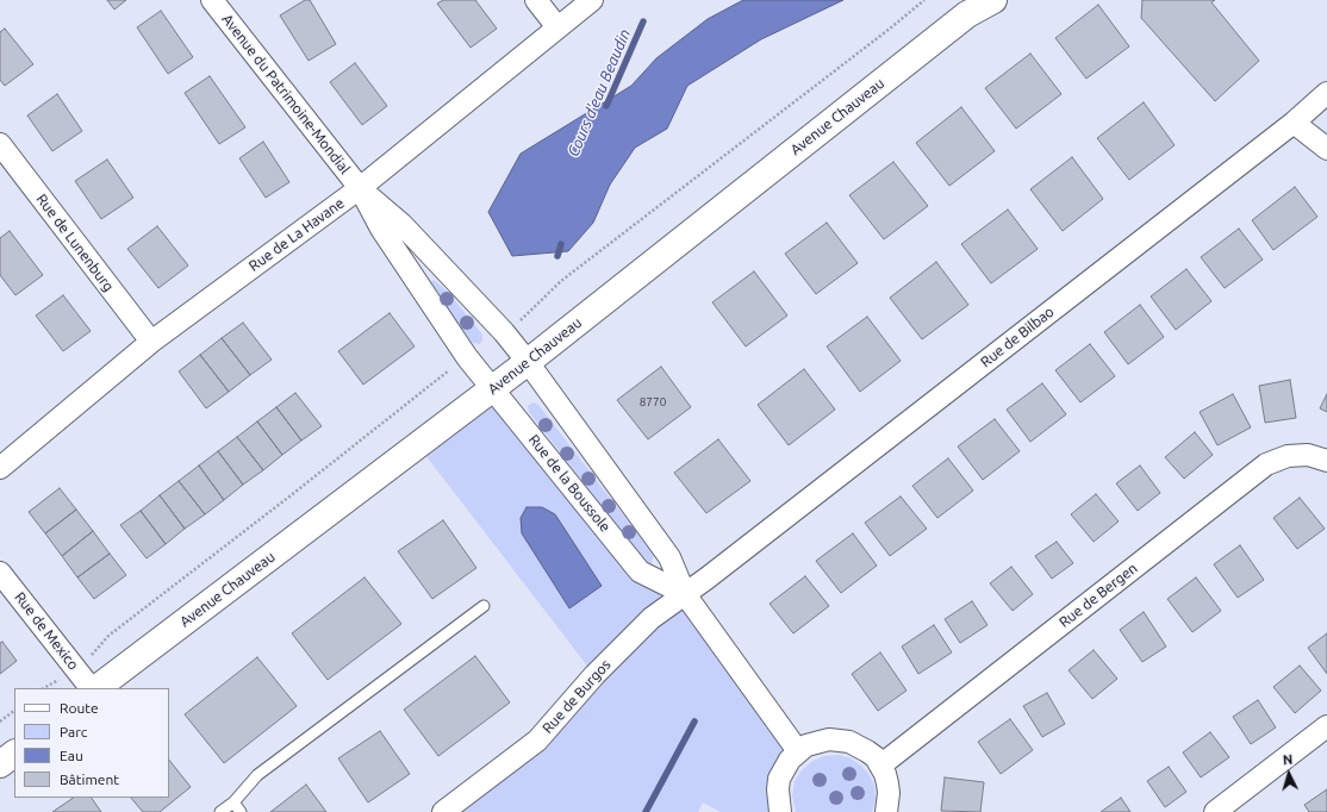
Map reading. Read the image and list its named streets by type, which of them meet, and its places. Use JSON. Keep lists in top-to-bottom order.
{
  "streets": {
    "main road": ["Avenue Chauveau"],
    "street": [
      "Avenue du Patrimoine-Mondial",
      "Rue de La Havane",
      "Rue de Lunenburg",
      "Rue de Bilbao",
      "Rue de la Boussole",
      "Rue de Bergen",
      "Rue de Mexico",
      "Rue de Burgos"
    ]
  },
  "crossings": [
    ["Avenue du Patrimoine-Mondial", "Rue de La Havane"],
    ["Avenue du Patrimoine-Mondial", "Rue de la Boussole"],
    ["Avenue Chauveau", "Rue de la Boussole"],
    ["Rue de La Havane", "Rue de Lunenburg"],
    ["Rue de Bilbao", "Rue de Burgos"],
    ["Rue de la Boussole", "Rue de Burgos"]
  ],
  "water": ["Cours d'eau Beaudin"],
  "house_numbers": ["8770"],
  "legend": [
    "Route",
    "Parc",
    "Eau",
    "Bâtiment"
  ],
  "north": "top"
}
